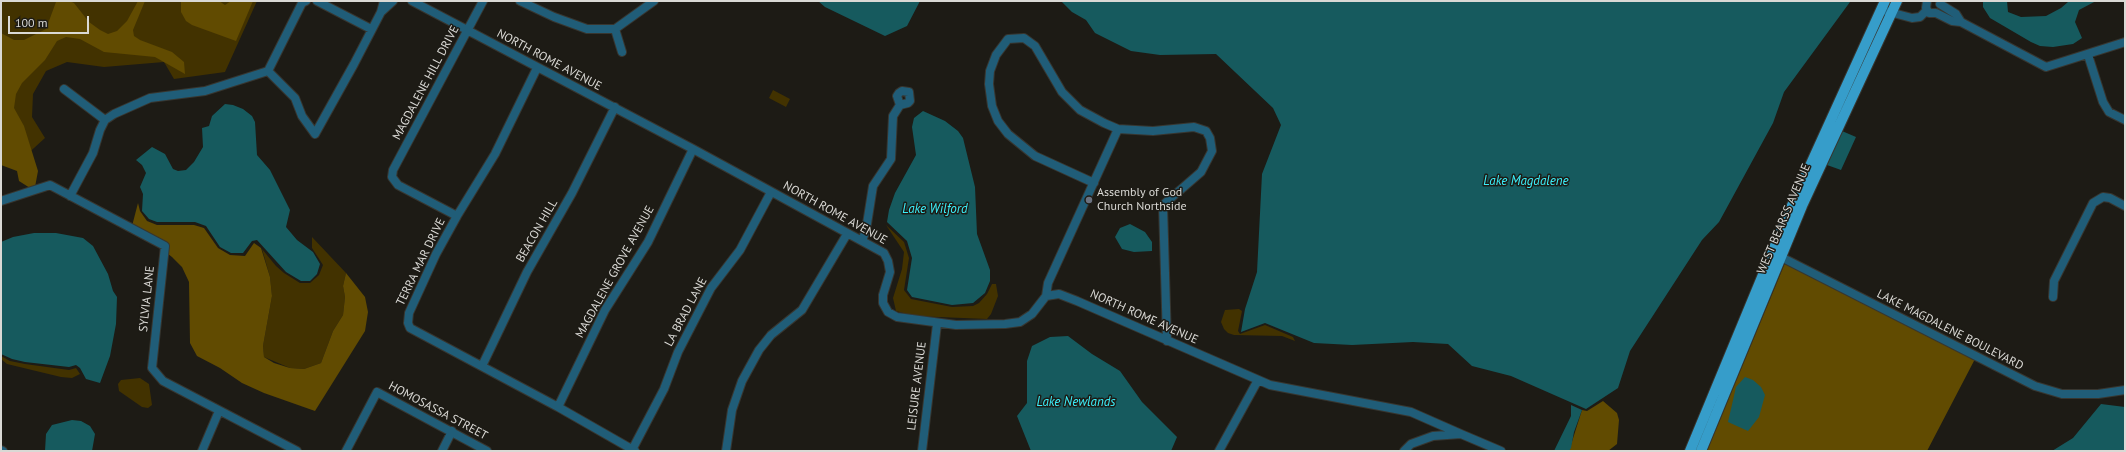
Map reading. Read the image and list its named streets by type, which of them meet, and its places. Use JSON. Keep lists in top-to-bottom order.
{
  "streets": {
    "main road": ["WEST BEARSS AVENUE"],
    "street": [
      "NORTH ROME AVENUE",
      "MAGDALENE HILL DRIVE",
      "BEACON HILL",
      "TERRA MAR DRIVE",
      "MAGDALENE GROVE AVENUE",
      "SYLVIA LANE",
      "LA BRAD LANE",
      "LAKE MAGDALENE BOULEVARD",
      "LEISURE AVENUE",
      "HOMOSASSA STREET"
    ]
  },
  "crossings": [
    ["NORTH ROME AVENUE", "MAGDALENE HILL DRIVE"],
    ["NORTH ROME AVENUE", "BEACON HILL"],
    ["NORTH ROME AVENUE", "TERRA MAR DRIVE"],
    ["NORTH ROME AVENUE", "MAGDALENE GROVE AVENUE"],
    ["NORTH ROME AVENUE", "LA BRAD LANE"],
    ["NORTH ROME AVENUE", "LEISURE AVENUE"],
    ["MAGDALENE HILL DRIVE", "TERRA MAR DRIVE"],
    ["WEST BEARSS AVENUE", "LAKE MAGDALENE BOULEVARD"],
    ["BEACON HILL", "TERRA MAR DRIVE"],
    ["TERRA MAR DRIVE", "MAGDALENE GROVE AVENUE"],
    ["TERRA MAR DRIVE", "LA BRAD LANE"]
  ],
  "water": ["Lake Magdalene", "Lake Wilford", "Lake Newlands"],
  "places": ["Assembly of God Church Northside"],
  "scale_bar": "100 m"
}
